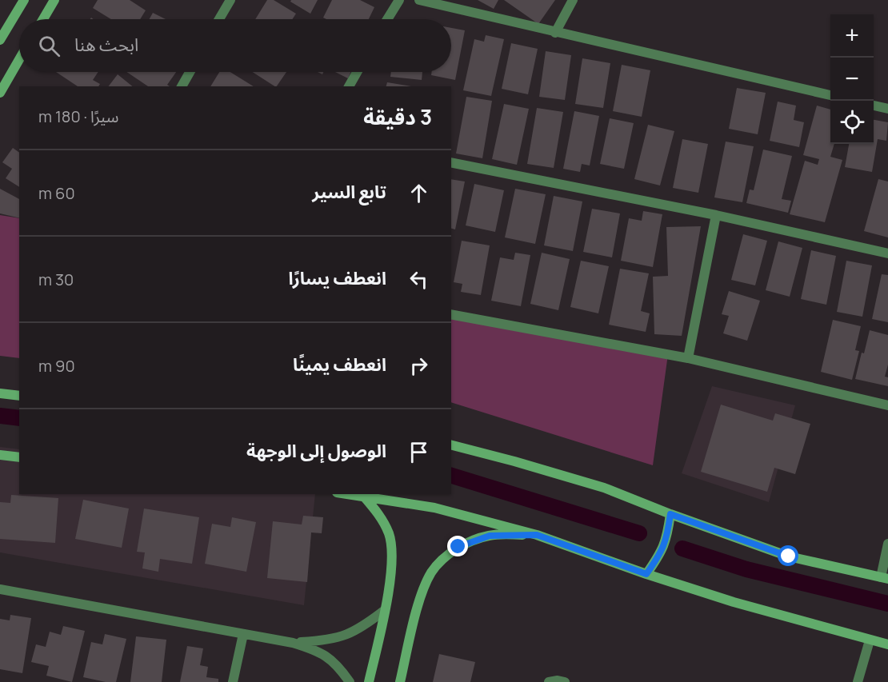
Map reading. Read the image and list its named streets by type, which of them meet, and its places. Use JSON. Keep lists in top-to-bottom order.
{
  "page": {
    "map_buttons": ["+", "−"],
    "search": "ابحث هنا",
    "heading": ["3 دقيقة", "سيرًا · 180 m"],
    "list": [
      ["تابع السير", "60 m"],
      ["انعطف يسارًا", "30 m"],
      ["انعطف يمينًا", "90 m"],
      "الوصول إلى الوجهة"
    ]
  }
}
